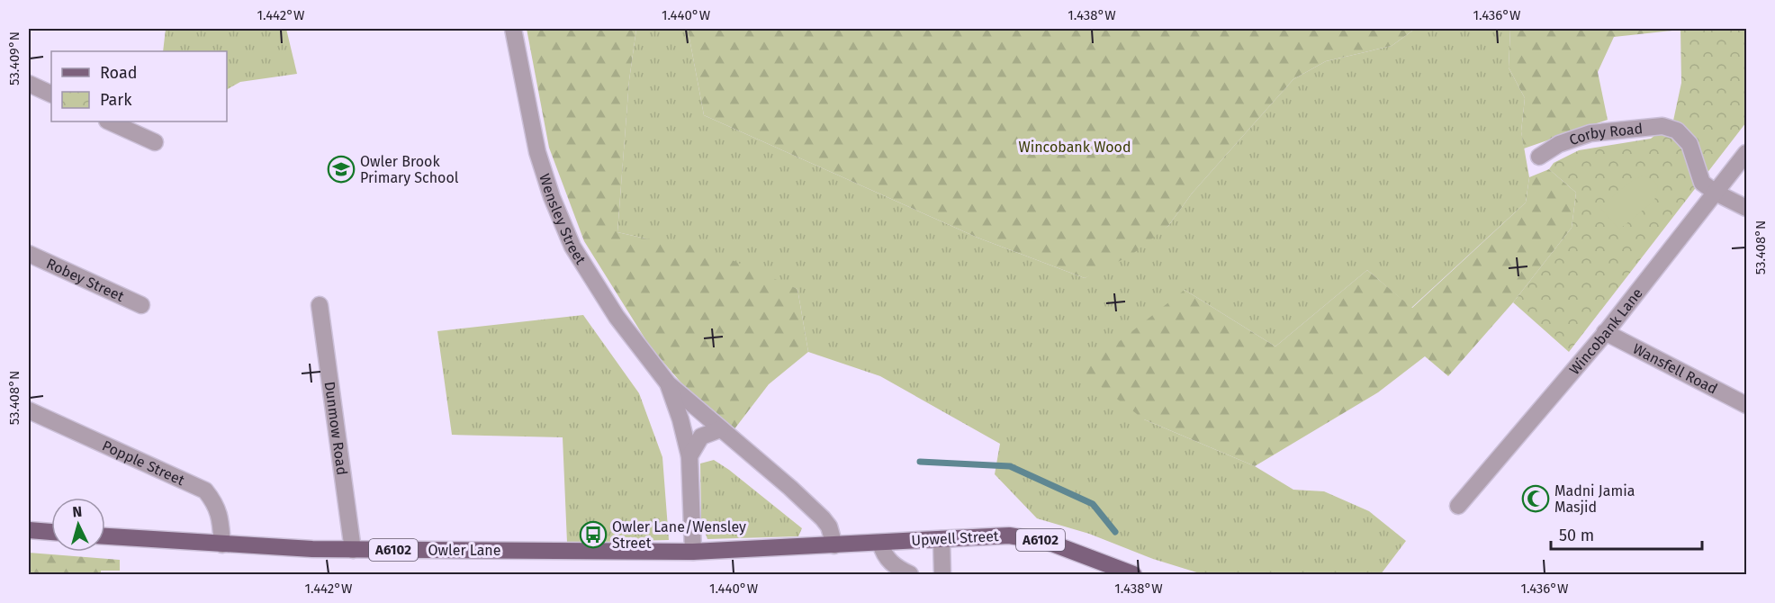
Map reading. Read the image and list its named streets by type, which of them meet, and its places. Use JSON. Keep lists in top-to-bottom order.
{
  "streets": {
    "main road": ["Upwell Street", "A6102", "Owler Lane"],
    "street": [
      "Corby Road",
      "Wensley Street",
      "Robey Street",
      "Wincobank Lane",
      "Wansfell Road",
      "Dunmow Road",
      "Popple Street"
    ]
  },
  "crossings": [
    ["Corby Road", "Wincobank Lane"],
    ["Wensley Street", "Upwell Street"],
    ["Wensley Street", "Owler Lane"],
    ["Wincobank Lane", "Wansfell Road"],
    ["Dunmow Road", "Owler Lane"],
    ["Popple Street", "Owler Lane"],
    ["Upwell Street", "Owler Lane"]
  ],
  "parks": ["Wincobank Wood"],
  "places": {
    "school or university": ["Owler Brook Primary School"],
    "mosque": ["Madni Jamia Masjid"],
    "bus stop": ["Owler Lane/Wensley Street"]
  },
  "legend": ["Road", "Park"],
  "scale_bar": "50 m",
  "north": "top",
  "coordinates": [
    "1.442°W",
    "1.440°W",
    "1.438°W",
    "1.436°W",
    "53.409°N",
    "53.408°N"
  ]
}
